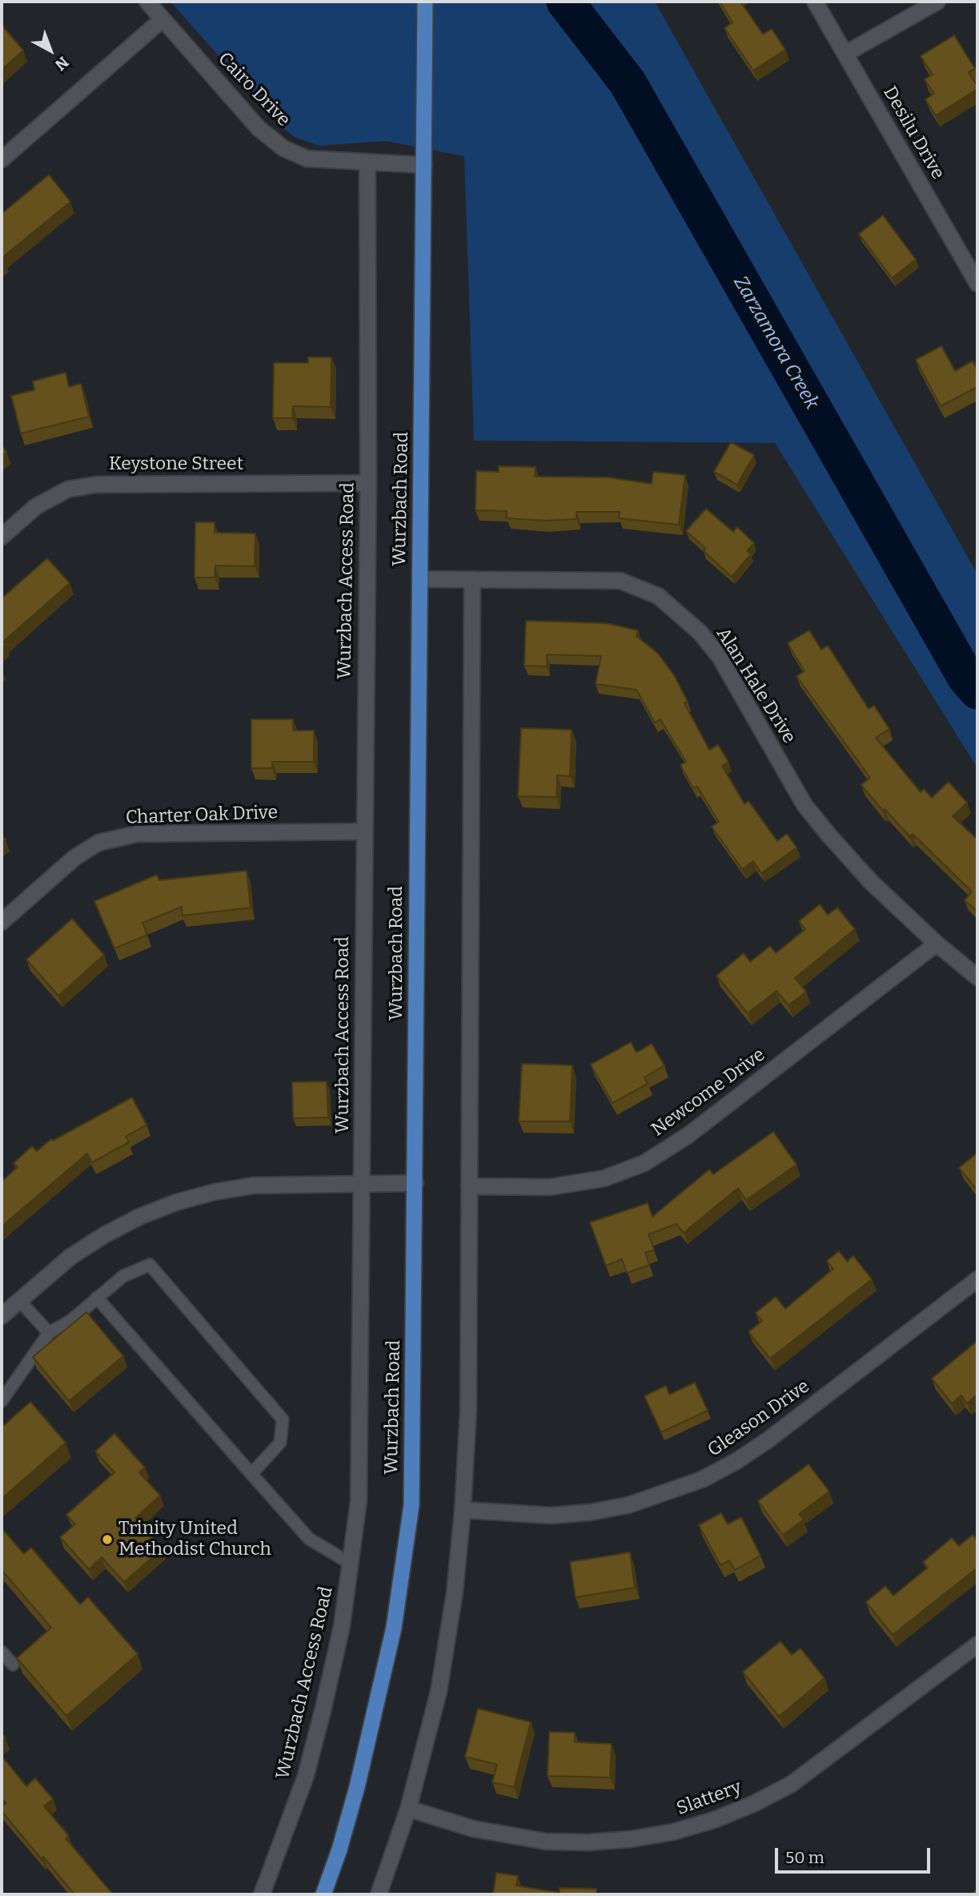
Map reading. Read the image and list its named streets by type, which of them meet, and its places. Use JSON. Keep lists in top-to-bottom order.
{
  "streets": {
    "main road": ["Wurzbach Road"],
    "street": [
      "Cairo Drive",
      "Desilu Drive",
      "Keystone Street",
      "Wurzbach Access Road",
      "Alan Hale Drive",
      "Charter Oak Drive",
      "Newcome Drive",
      "Gleason Drive",
      "Slattery"
    ]
  },
  "crossings": [
    ["Cairo Drive", "Wurzbach Road"],
    ["Cairo Drive", "Wurzbach Access Road"],
    ["Keystone Street", "Wurzbach Access Road"],
    ["Wurzbach Road", "Alan Hale Drive"],
    ["Wurzbach Access Road", "Charter Oak Drive"],
    ["Alan Hale Drive", "Newcome Drive"]
  ],
  "water": ["Zarzamora Creek"],
  "places": ["Trinity United Methodist Church"],
  "scale_bar": "50 m",
  "north": "bottom right"
}
